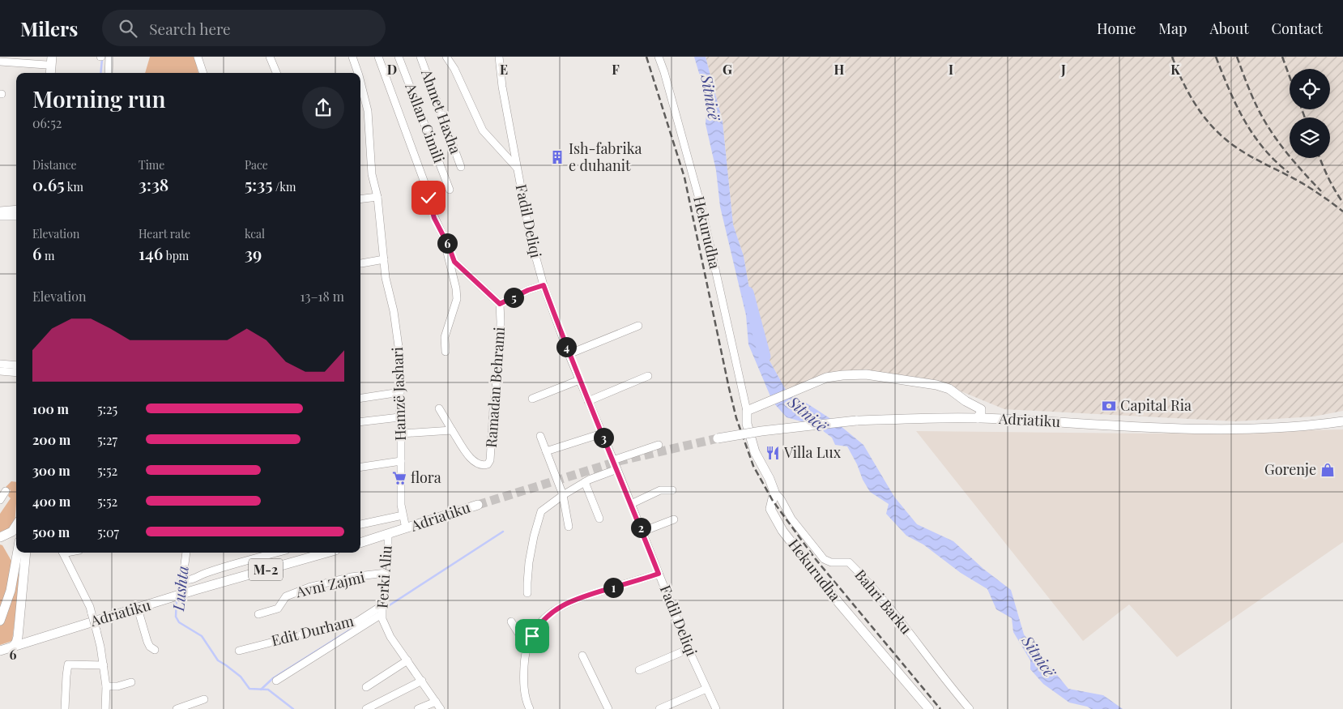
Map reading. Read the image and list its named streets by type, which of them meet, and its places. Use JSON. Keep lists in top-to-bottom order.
{
  "streets": {
    "main road": ["Hekurudha", "Adriatiku", "M-2"],
    "street": [
      "Ahmet Haxha",
      "Asllan Cimili",
      "Fadil Deliqi",
      "Ramadan Behrami",
      "Hamzë Jashari",
      "Ferki Aliu",
      "Avni Zajmi",
      "Bahri Barku",
      "Edit Durham"
    ]
  },
  "crossings": [
    ["Hekurudha", "Bahri Barku"],
    ["Hamzë Jashari", "Adriatiku"],
    ["Adriatiku", "Ferki Aliu"],
    ["Ferki Aliu", "Avni Zajmi"],
    ["Ferki Aliu", "Edit Durham"]
  ],
  "water": ["Sitnicë", "Lushta"],
  "places": {
    "building": ["Ish-fabrika e duhanit"],
    "bank": ["Capital Ria"],
    "restaurant": ["Villa Lux"],
    "shop": ["Gorenje"],
    "supermarket": ["flora"]
  },
  "page": {
    "header": "Milers",
    "search": "Search here",
    "nav": [
      "Home",
      "Map",
      "About",
      "Contact"
    ],
    "heading": ["Morning run", "06:52"],
    "stats": [
      ["Distance", "0.65 km"],
      ["Time", "3:38"],
      ["Pace", "5:35 /km"],
      ["Elevation", "6 m"],
      ["Heart rate", "146 bpm"],
      ["kcal", "39"]
    ],
    "pins": [
      "6",
      "5",
      "4",
      "3",
      "2",
      "1"
    ],
    "chart": ["Elevation", "13–18 m"],
    "list": [
      {
        "name": "100 m",
        "note": "5:25"
      },
      {
        "name": "200 m",
        "note": "5:27"
      },
      {
        "name": "300 m",
        "note": "5:52"
      },
      {
        "name": "400 m",
        "note": "5:52"
      },
      {
        "name": "500 m",
        "note": "5:07"
      }
    ]
  },
  "grid": {
    "columns": [
      "D",
      "E",
      "F",
      "G",
      "H",
      "I",
      "J",
      "K"
    ],
    "rows": ["6"]
  }
}
